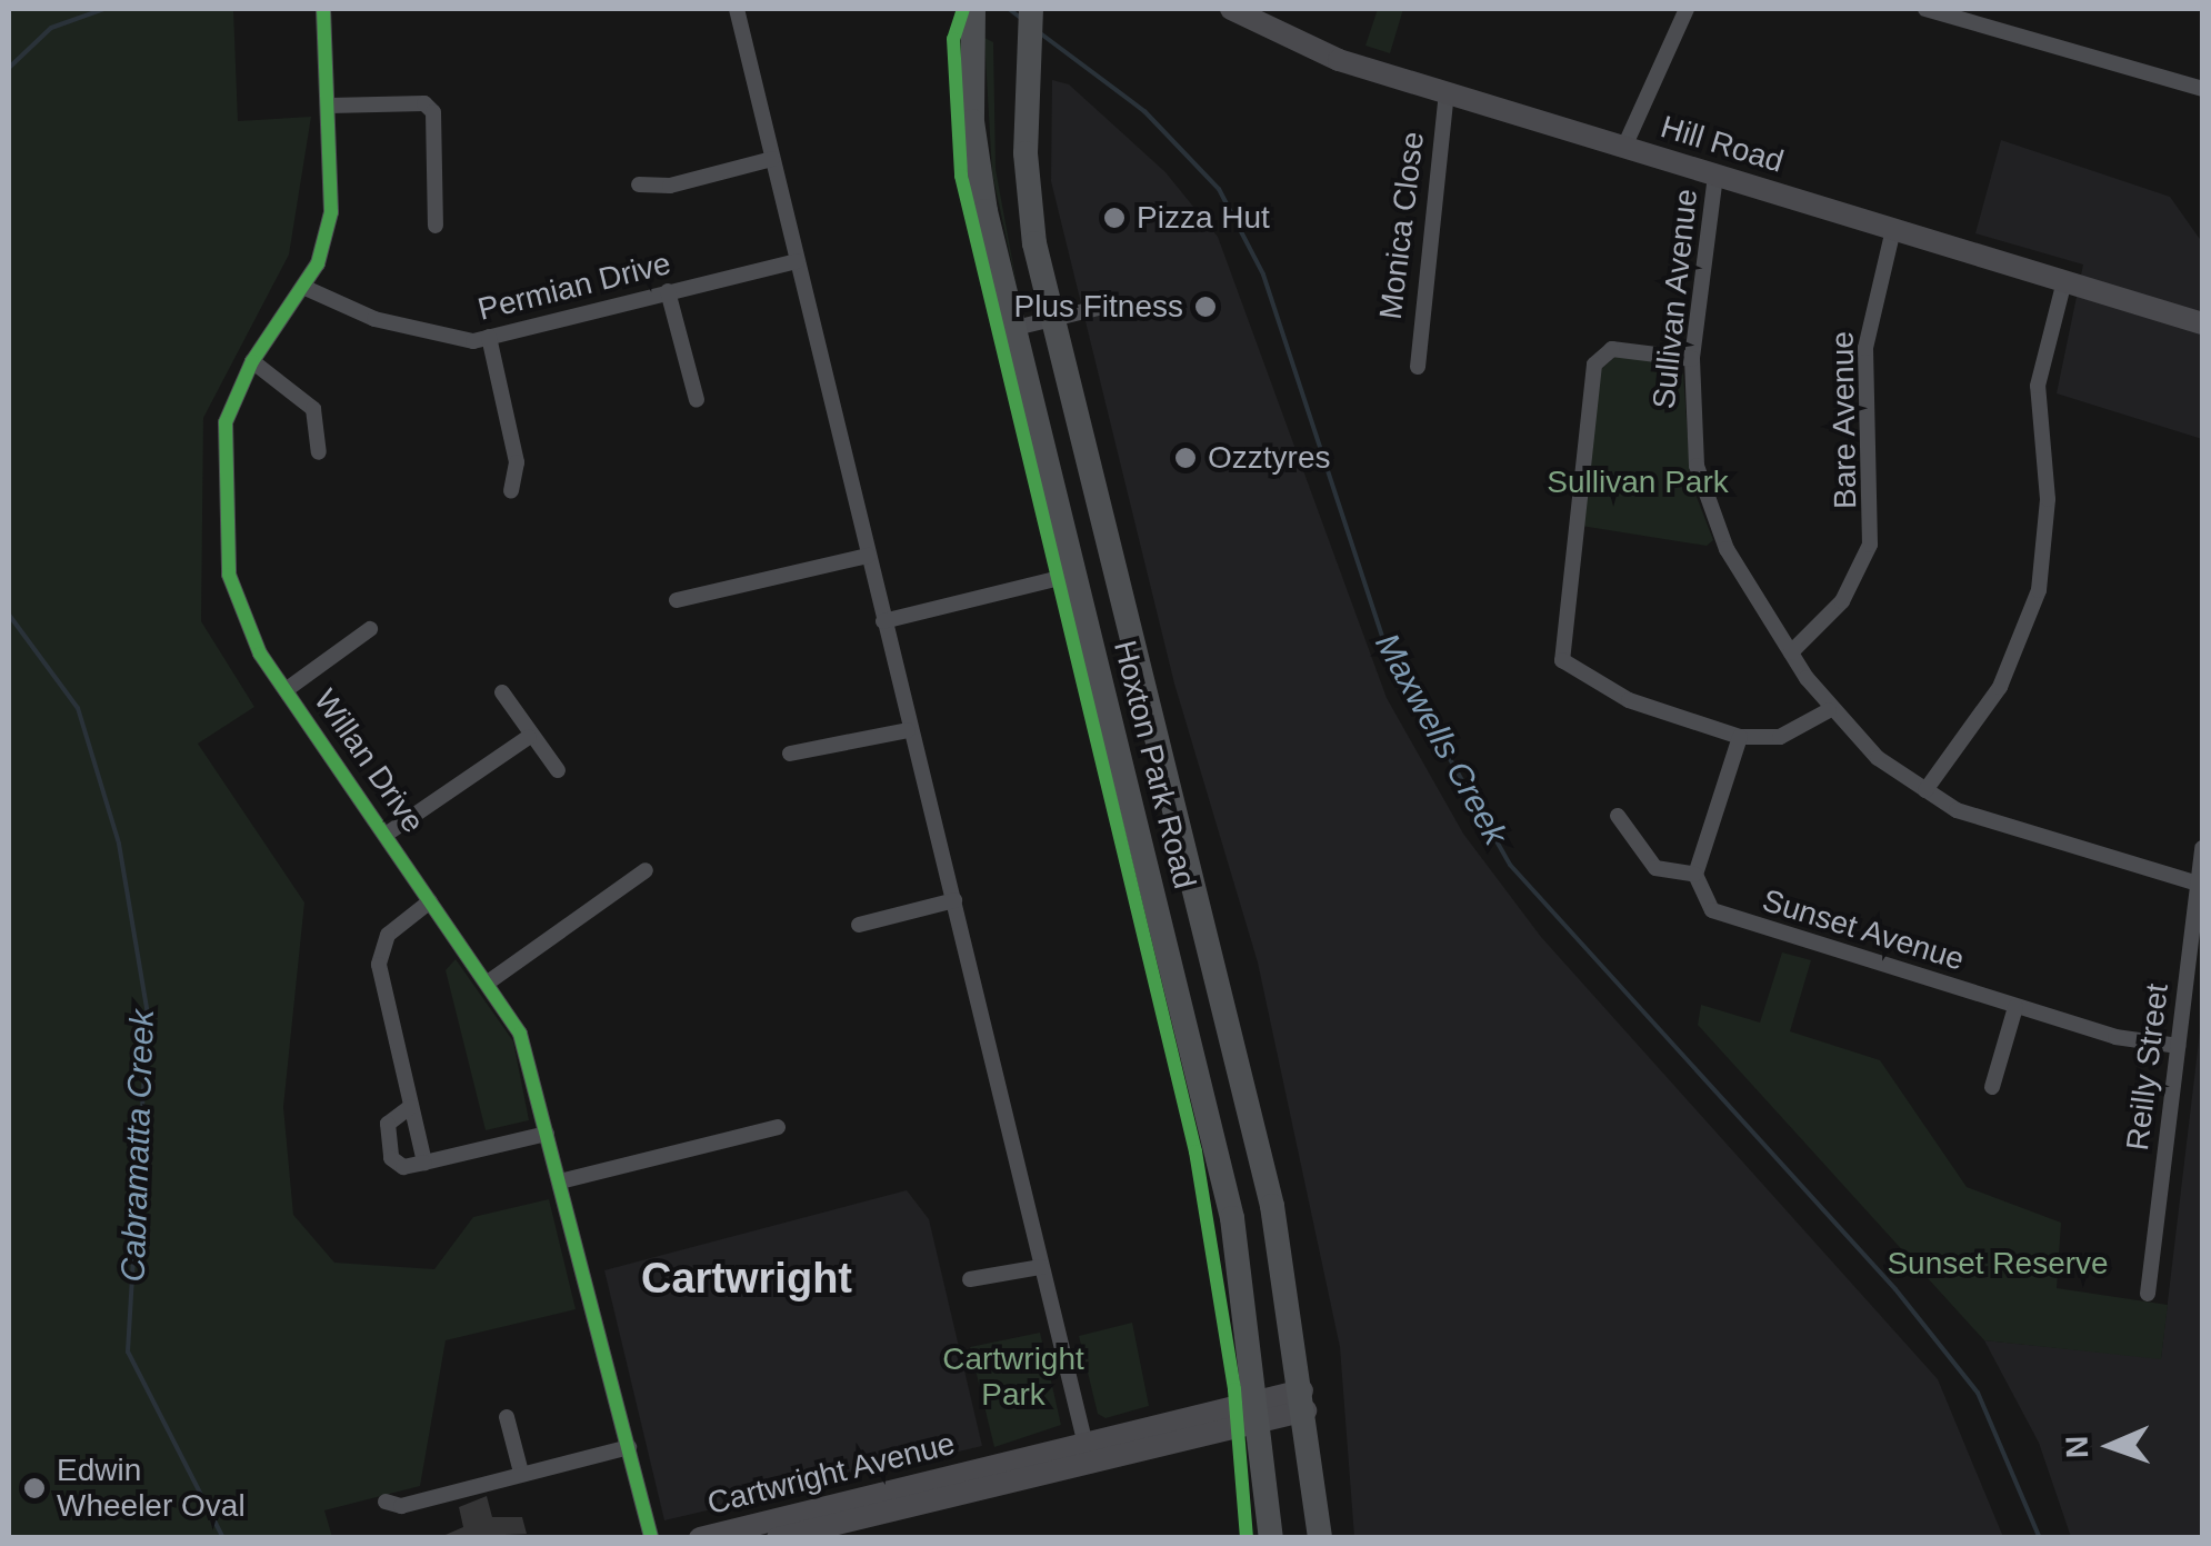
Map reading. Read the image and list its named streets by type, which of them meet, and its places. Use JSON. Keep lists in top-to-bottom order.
{
  "streets": {
    "main road": ["Hill Road", "Hoxton Park Road", "Cartwright Avenue"],
    "street": [
      "Monica Close",
      "Permian Drive",
      "Sullivan Avenue",
      "Bare Avenue",
      "Willan Drive",
      "Sunset Avenue",
      "Reilly Street"
    ]
  },
  "crossings": [
    ["Hill Road", "Monica Close"],
    ["Hill Road", "Sullivan Avenue"],
    ["Hill Road", "Bare Avenue"],
    ["Permian Drive", "Willan Drive"],
    ["Sullivan Avenue", "Bare Avenue"],
    ["Sullivan Avenue", "Reilly Street"],
    ["Hoxton Park Road", "Cartwright Avenue"],
    ["Sunset Avenue", "Reilly Street"]
  ],
  "districts": ["Cartwright"],
  "water": ["Maxwells Creek", "Cabramatta Creek"],
  "parks": ["Sullivan Park", "Sunset Reserve", "Cartwright Park"],
  "places": [
    "Pizza Hut",
    "Plus Fitness",
    "Ozztyres",
    "Edwin Wheeler Oval"
  ],
  "north": "left"
}
